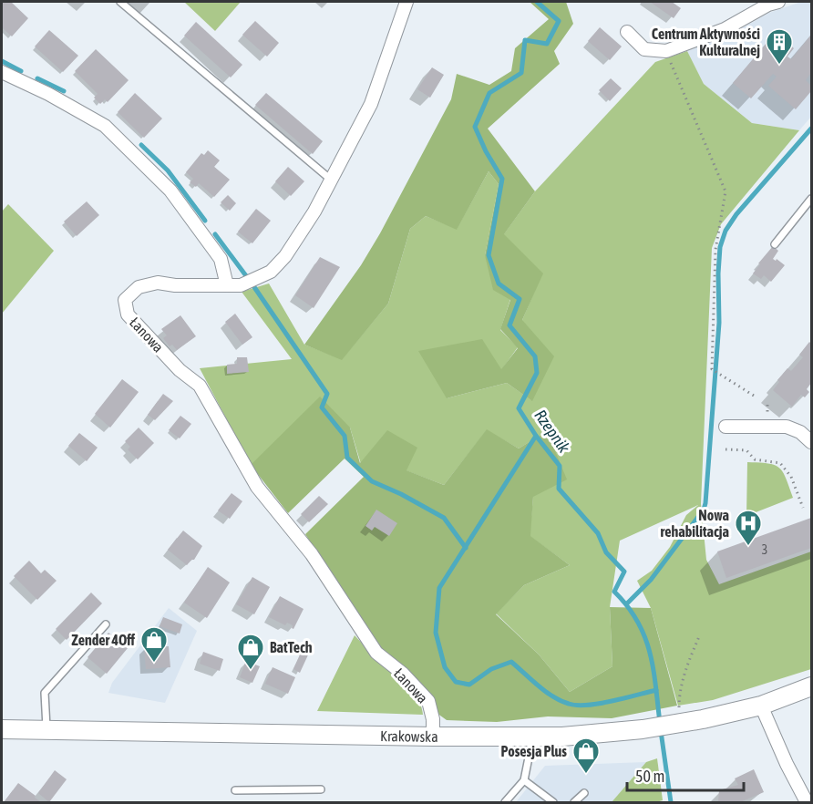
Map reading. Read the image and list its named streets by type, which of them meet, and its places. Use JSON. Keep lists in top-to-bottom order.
{
  "streets": {
    "main road": ["Krakowska"],
    "street": ["Łanowa"]
  },
  "crossings": [
    ["Łanowa", "Krakowska"]
  ],
  "water": ["Rzepnik"],
  "places": {
    "building": ["Centrum Aktywności Kulturalnej"],
    "hospital": ["Nowa rehabilitacja"],
    "shop": ["Zender 4Off", "BatTech", "Posesja Plus"]
  },
  "house_numbers": ["3"],
  "scale_bar": "50 m"
}
